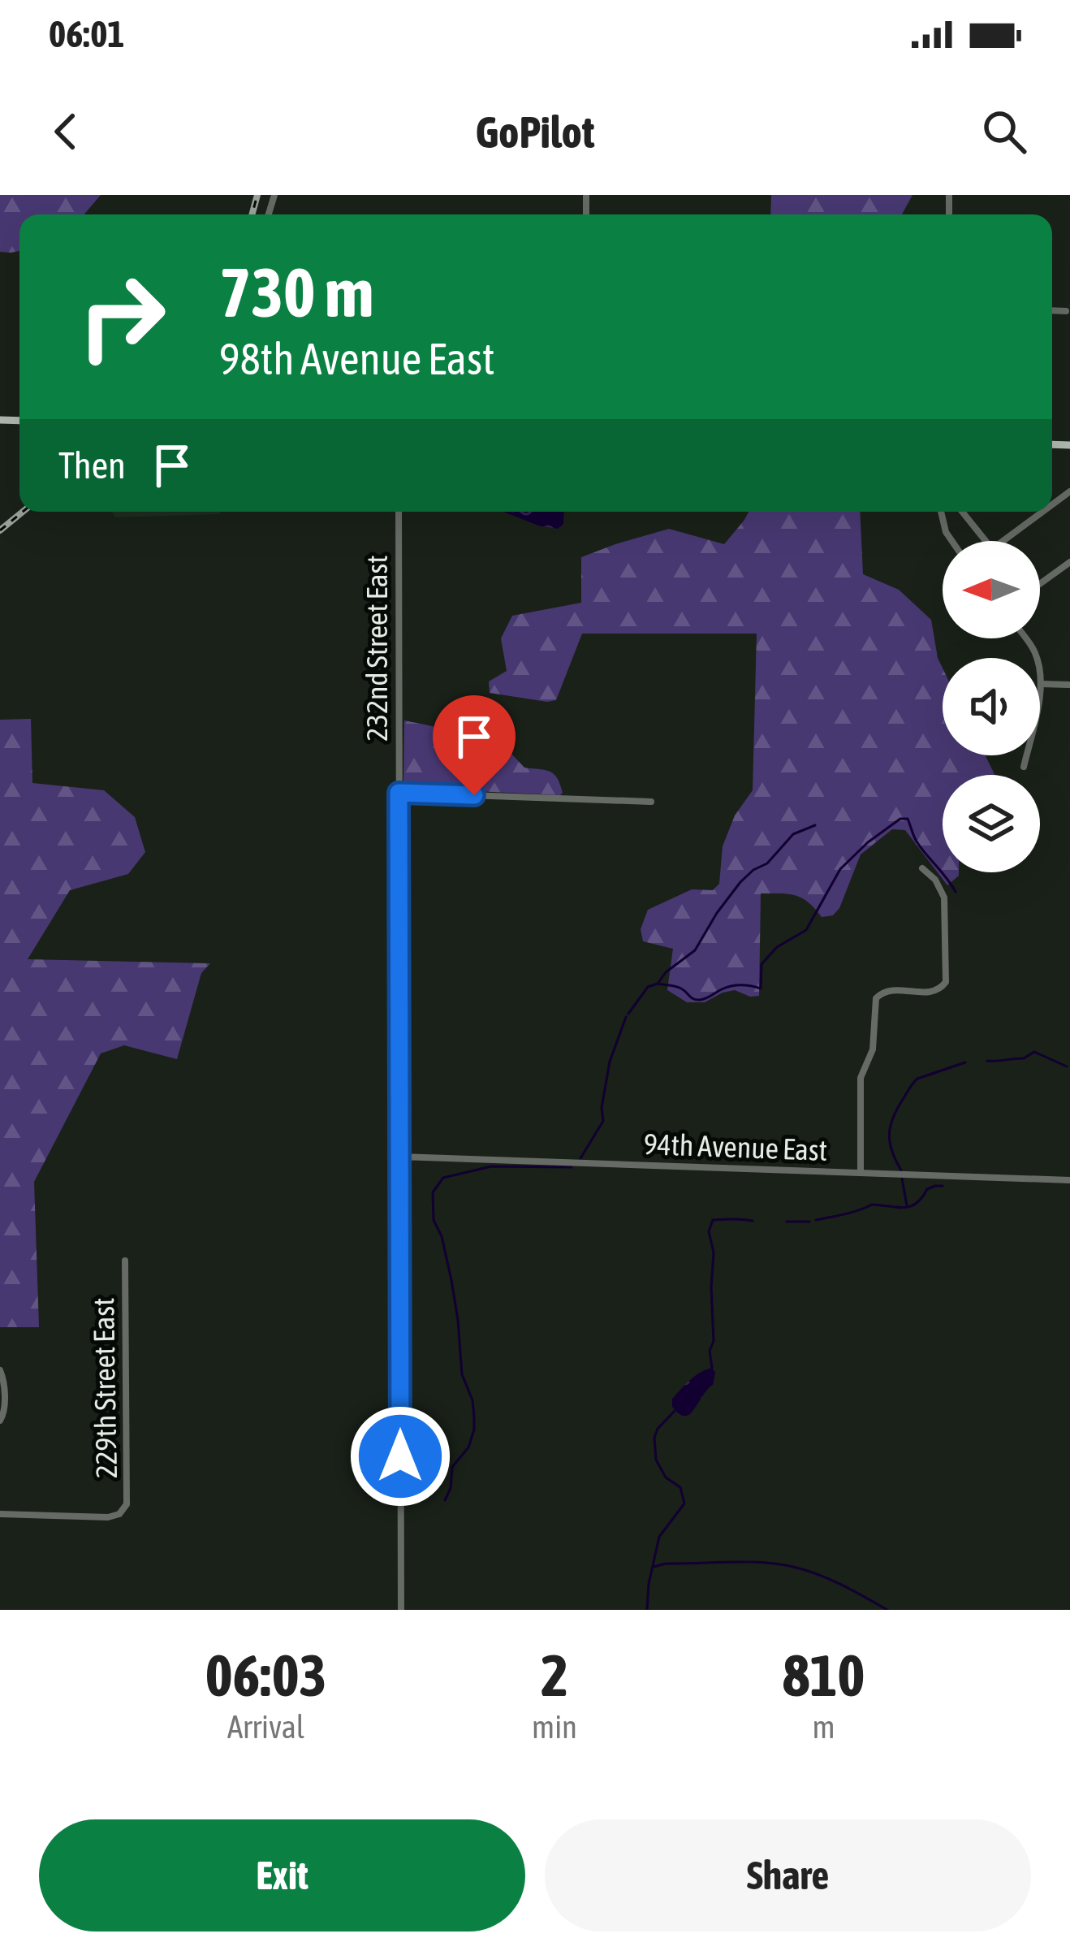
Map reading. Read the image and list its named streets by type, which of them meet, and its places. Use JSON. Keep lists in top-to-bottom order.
{
  "streets": {
    "street": ["232nd Street East", "94th Avenue East", "229th Street East"]
  },
  "crossings": [
    ["232nd Street East", "94th Avenue East"]
  ],
  "north": "left",
  "page": {
    "status": "06:01",
    "header": "GoPilot",
    "turn": ["730 m", "98th Avenue East"],
    "then": "Then",
    "eta": [
      "06:03",
      "Arrival",
      "2",
      "min",
      "810",
      "m"
    ],
    "buttons": ["Exit", "Share"]
  }
}
